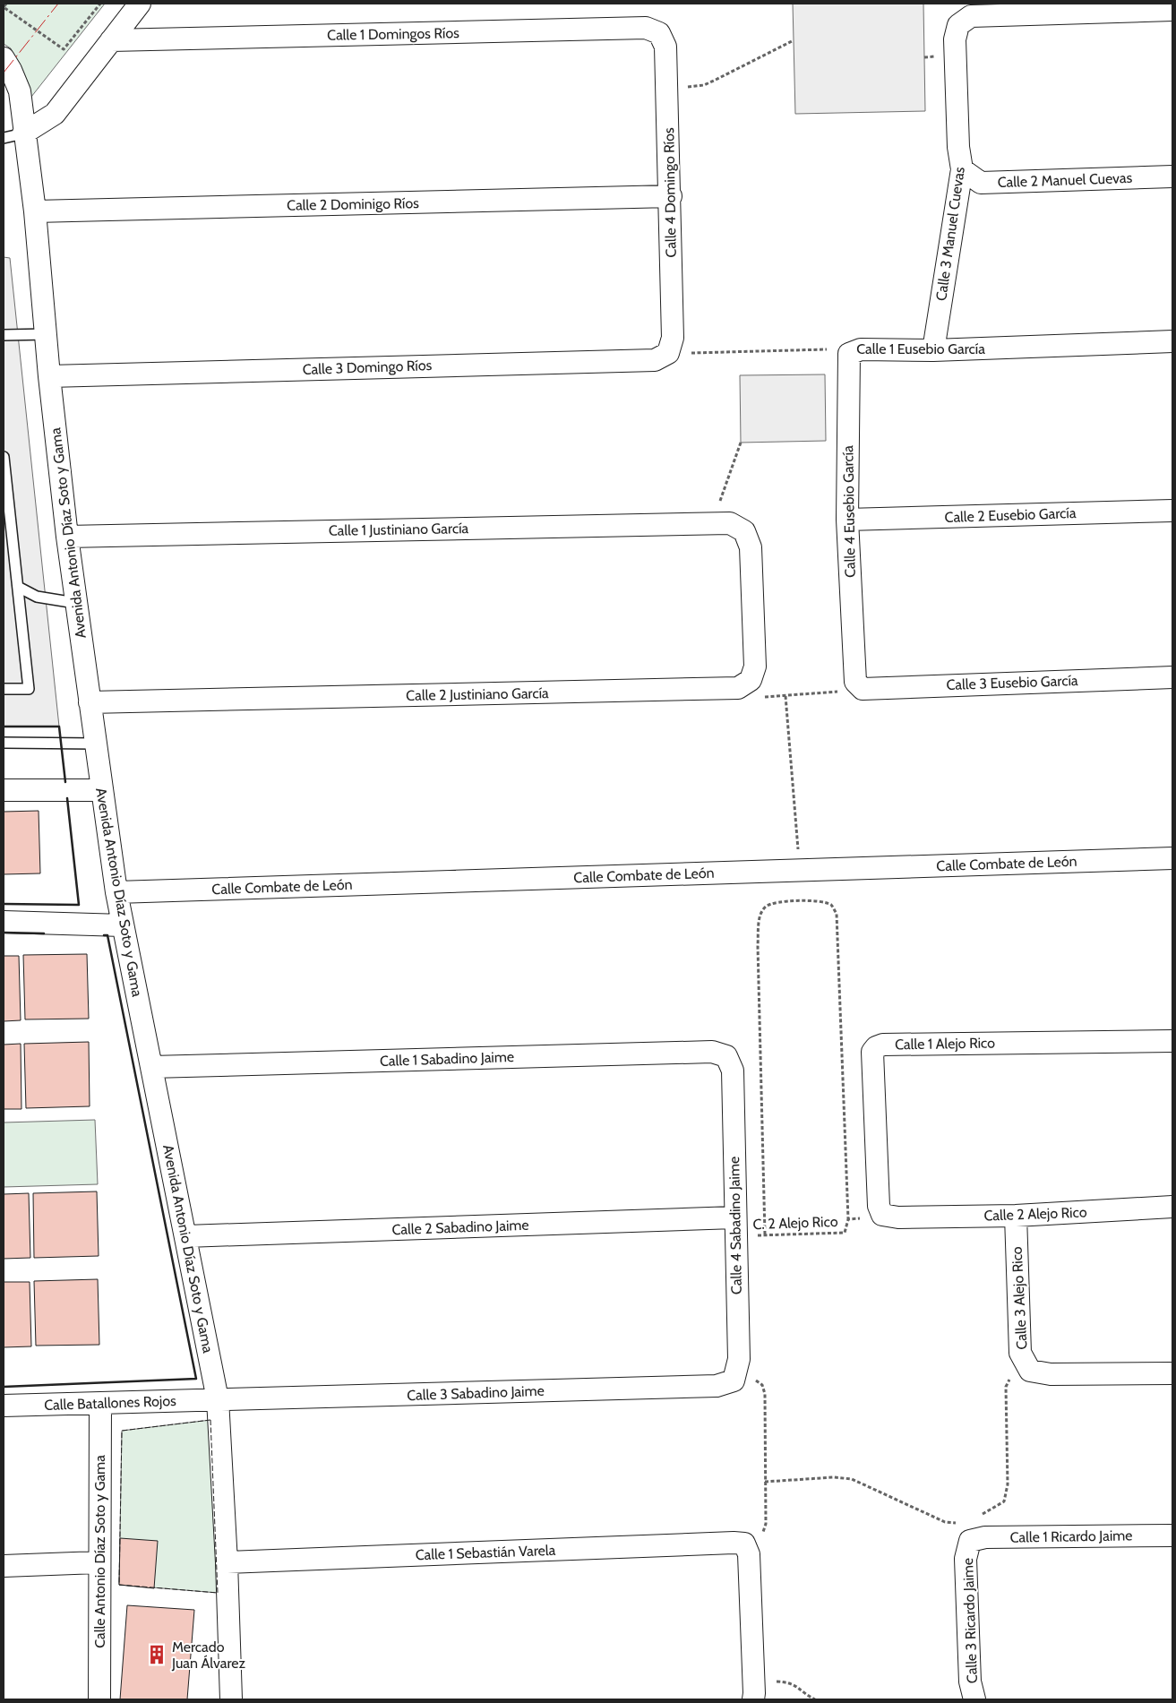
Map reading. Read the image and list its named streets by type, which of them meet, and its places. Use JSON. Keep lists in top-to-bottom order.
{
  "streets": {
    "street": [
      "Calle 1 Domingos Ríos",
      "Calle 2 Manuel Cuevas",
      "Calle 4 Domingo Ríos",
      "Calle 2 Dominigo Ríos",
      "Calle 3 Manuel Cuevas",
      "Calle 1 Eusebio García",
      "Calle 3 Domingo Ríos",
      "Calle 4 Eusebio García",
      "Calle 2 Eusebio García",
      "Calle 1 Justiniano García",
      "Avenida Antonio Díaz Soto y Gama",
      "Calle 3 Eusebio García",
      "Calle 2 Justiniano García",
      "Calle Combate de León",
      "Calle 1 Alejo Rico",
      "Calle 1 Sabadino Jaime",
      "Calle 2 Alejo Rico",
      "Calle 4 Sabadino Jaime",
      "Calle 2 Sabadino Jaime",
      "Calle 3 Alejo Rico",
      "Calle 3 Sabadino Jaime",
      "Calle Batallones Rojos",
      "Calle 1 Ricardo Jaime",
      "Calle Antonio Díaz Soto y Gama",
      "Calle 1 Sebastián Varela",
      "Calle 3 Ricardo Jaime"
    ],
    "path": ["C. 2 Alejo Rico"]
  },
  "crossings": [
    ["Calle 1 Domingos Ríos", "Calle 4 Domingo Ríos"],
    ["Calle 2 Manuel Cuevas", "Calle 3 Manuel Cuevas"],
    ["Calle 4 Domingo Ríos", "Calle 2 Dominigo Ríos"],
    ["Calle 4 Domingo Ríos", "Calle 1 Eusebio García"],
    ["Calle 4 Domingo Ríos", "Calle 3 Domingo Ríos"],
    ["Calle 2 Dominigo Ríos", "Avenida Antonio Díaz Soto y Gama"],
    ["Calle 3 Manuel Cuevas", "Calle 1 Eusebio García"],
    ["Calle 1 Eusebio García", "Calle 3 Domingo Ríos"],
    ["Calle 1 Eusebio García", "Calle 4 Eusebio García"],
    ["Calle 3 Domingo Ríos", "Avenida Antonio Díaz Soto y Gama"],
    ["Calle 4 Eusebio García", "Calle 2 Eusebio García"],
    ["Calle 4 Eusebio García", "Calle 3 Eusebio García"],
    ["Calle 1 Justiniano García", "Avenida Antonio Díaz Soto y Gama"],
    ["Avenida Antonio Díaz Soto y Gama", "Calle 2 Justiniano García"],
    ["Avenida Antonio Díaz Soto y Gama", "Calle Combate de León"],
    ["Avenida Antonio Díaz Soto y Gama", "Calle 1 Sabadino Jaime"],
    ["Avenida Antonio Díaz Soto y Gama", "Calle 2 Sabadino Jaime"],
    ["Avenida Antonio Díaz Soto y Gama", "Calle 3 Sabadino Jaime"],
    ["Avenida Antonio Díaz Soto y Gama", "Calle Batallones Rojos"],
    ["Avenida Antonio Díaz Soto y Gama", "Calle 1 Sebastián Varela"],
    ["Calle 1 Alejo Rico", "Calle 2 Alejo Rico"],
    ["Calle 1 Alejo Rico", "C. 2 Alejo Rico"],
    ["Calle 1 Sabadino Jaime", "Calle 4 Sabadino Jaime"],
    ["Calle 2 Alejo Rico", "C. 2 Alejo Rico"],
    ["Calle 2 Alejo Rico", "Calle 3 Alejo Rico"],
    ["C. 2 Alejo Rico", "Calle 4 Sabadino Jaime"],
    ["C. 2 Alejo Rico", "Calle 2 Sabadino Jaime"],
    ["Calle 4 Sabadino Jaime", "Calle 2 Sabadino Jaime"],
    ["Calle 4 Sabadino Jaime", "Calle 3 Sabadino Jaime"],
    ["Calle 3 Sabadino Jaime", "Calle Batallones Rojos"],
    ["Calle Batallones Rojos", "Calle Antonio Díaz Soto y Gama"],
    ["Calle 1 Ricardo Jaime", "Calle 3 Ricardo Jaime"]
  ],
  "places": {
    "building": ["Mercado Juan Álvarez"]
  }
}
